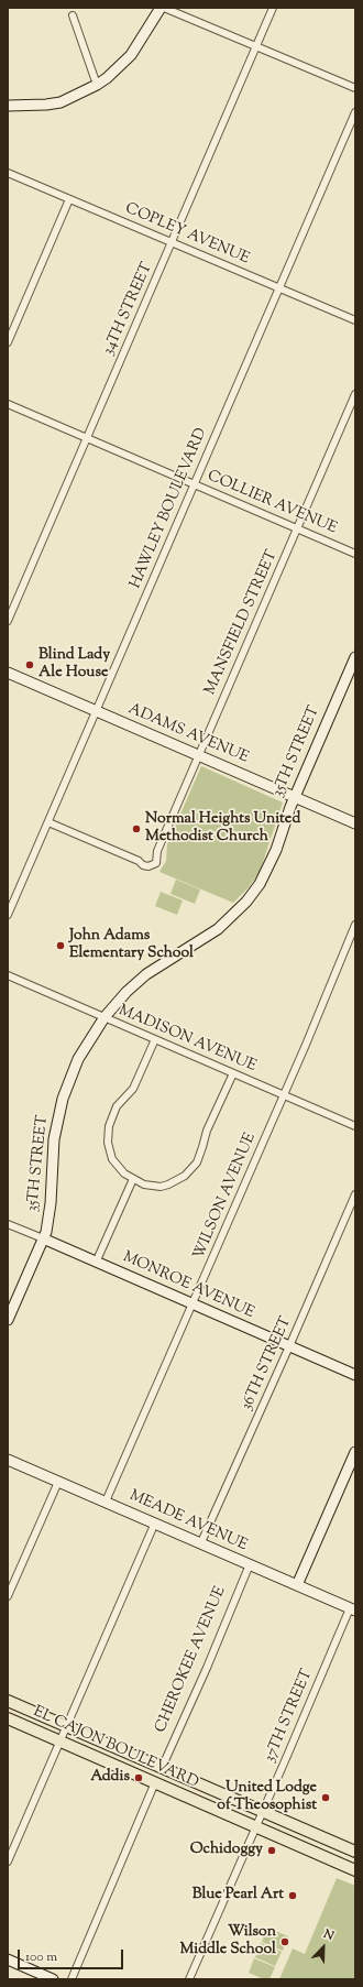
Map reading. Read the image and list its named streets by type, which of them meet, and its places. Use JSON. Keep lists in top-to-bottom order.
{
  "streets": {
    "main road": [
      "ADAMS AVENUE",
      "35TH STREET",
      "MONROE AVENUE",
      "MEADE AVENUE",
      "EL CAJON BOULEVARD"
    ],
    "street": [
      "COPLEY AVENUE",
      "34TH STREET",
      "COLLIER AVENUE",
      "HAWLEY BOULEVARD",
      "MANSFIELD STREET",
      "MADISON AVENUE",
      "WILSON AVENUE",
      "36TH STREET",
      "CHEROKEE AVENUE",
      "37TH STREET"
    ]
  },
  "crossings": [
    ["COPLEY AVENUE", "34TH STREET"],
    ["COPLEY AVENUE", "HAWLEY BOULEVARD"],
    ["34TH STREET", "COLLIER AVENUE"],
    ["COLLIER AVENUE", "HAWLEY BOULEVARD"],
    ["COLLIER AVENUE", "MANSFIELD STREET"],
    ["HAWLEY BOULEVARD", "MANSFIELD STREET"],
    ["HAWLEY BOULEVARD", "ADAMS AVENUE"],
    ["MANSFIELD STREET", "ADAMS AVENUE"],
    ["ADAMS AVENUE", "35TH STREET"],
    ["35TH STREET", "MADISON AVENUE"],
    ["35TH STREET", "MONROE AVENUE"],
    ["MADISON AVENUE", "WILSON AVENUE"],
    ["WILSON AVENUE", "MONROE AVENUE"],
    ["WILSON AVENUE", "MEADE AVENUE"],
    ["MONROE AVENUE", "36TH STREET"],
    ["36TH STREET", "MEADE AVENUE"],
    ["MEADE AVENUE", "CHEROKEE AVENUE"],
    ["MEADE AVENUE", "37TH STREET"],
    ["CHEROKEE AVENUE", "EL CAJON BOULEVARD"],
    ["37TH STREET", "EL CAJON BOULEVARD"]
  ],
  "places": [
    "Blind Lady Ale House",
    "Normal Heights United Methodist Church",
    "John Adams Elementary School",
    "Addis",
    "United Lodge of Theosophist",
    "Ochidoggy",
    "Blue Pearl Art",
    "Wilson Middle School"
  ],
  "scale_bar": "100 m",
  "north": "top right"
}
